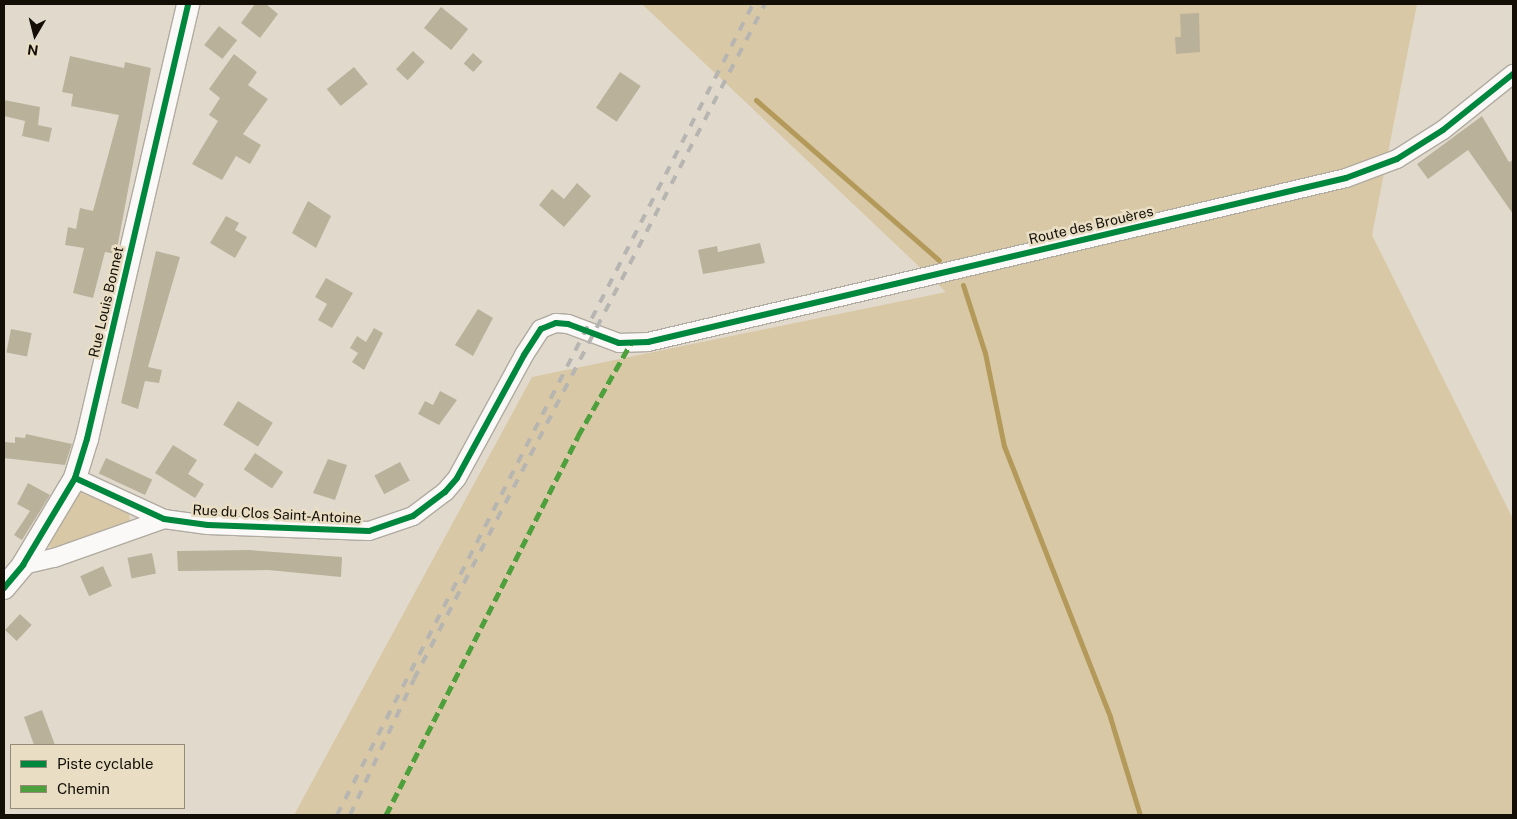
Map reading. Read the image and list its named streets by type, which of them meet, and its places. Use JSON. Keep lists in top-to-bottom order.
{
  "streets": {
    "street": ["Route des Brouères", "Rue Louis Bonnet", "Rue du Clos Saint-Antoine"]
  },
  "crossings": [
    ["Route des Brouères", "Rue du Clos Saint-Antoine"],
    ["Rue Louis Bonnet", "Rue du Clos Saint-Antoine"]
  ],
  "legend": ["Piste cyclable", "Chemin"],
  "north": "bottom"
}
